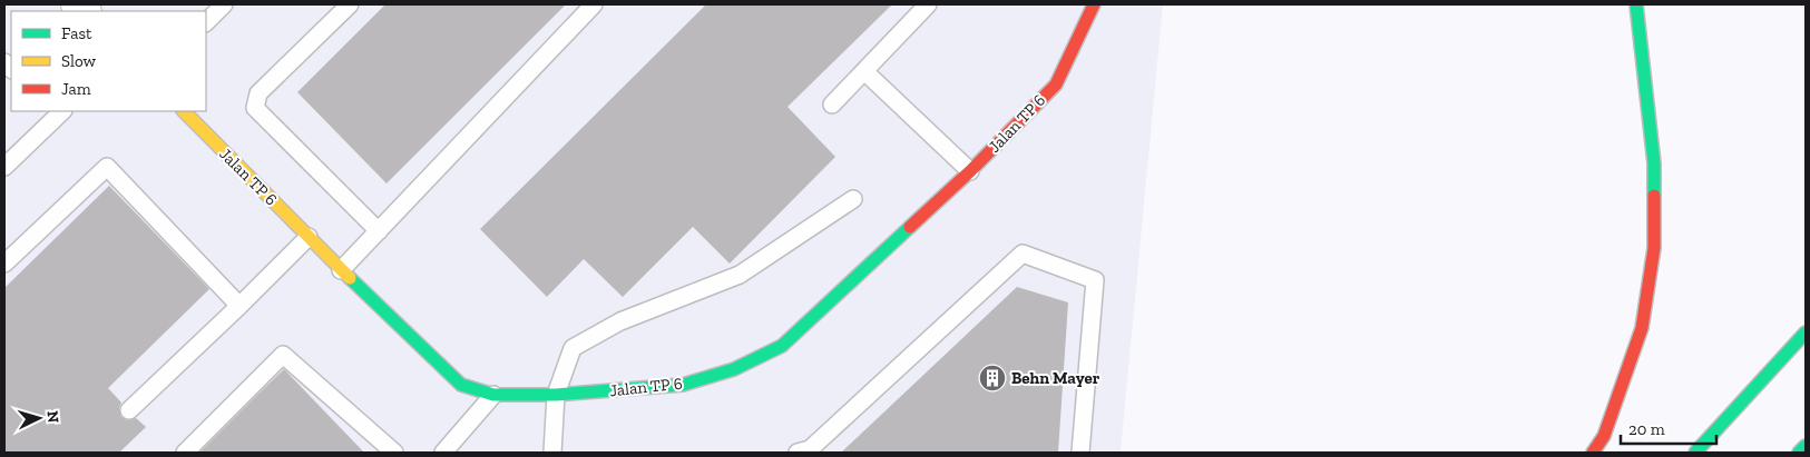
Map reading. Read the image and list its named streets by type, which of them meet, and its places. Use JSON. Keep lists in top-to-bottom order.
{
  "streets": {
    "main road": ["Jalan TP 6"]
  },
  "places": {
    "building": ["Behn Mayer"]
  },
  "legend": ["Fast", "Slow", "Jam"],
  "scale_bar": "20 m",
  "north": "right"
}
